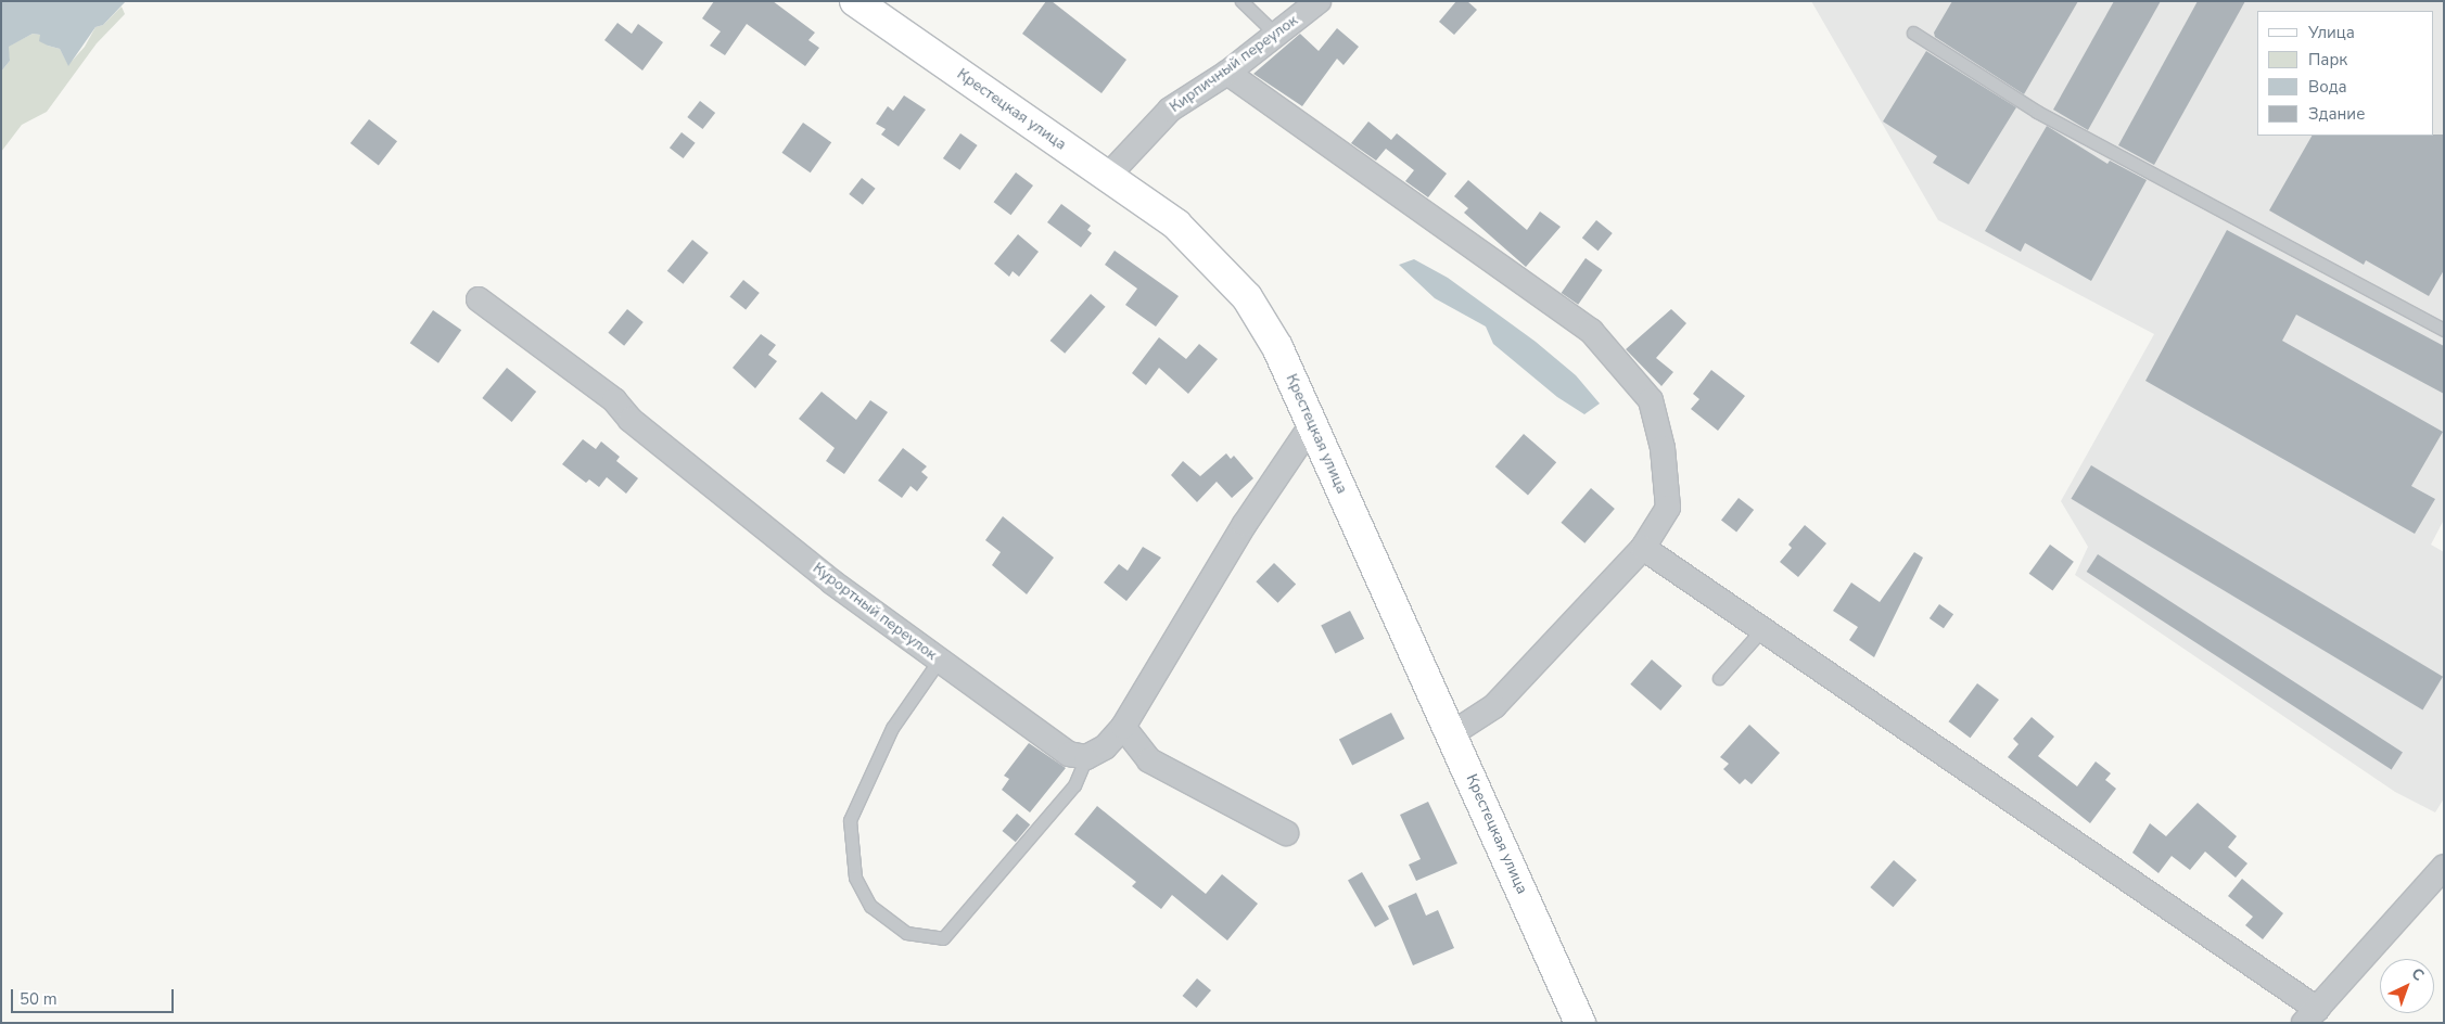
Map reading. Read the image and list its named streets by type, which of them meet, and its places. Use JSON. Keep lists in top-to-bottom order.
{
  "streets": {
    "main road": ["Крестецкая улица"],
    "street": ["Кирпичный переулок", "Курортный переулок"]
  },
  "crossings": [
    ["Кирпичный переулок", "Крестецкая улица"]
  ],
  "legend": [
    "Улица",
    "Парк",
    "Вода",
    "Здание"
  ],
  "scale_bar": "50 m",
  "north": "top right"
}
